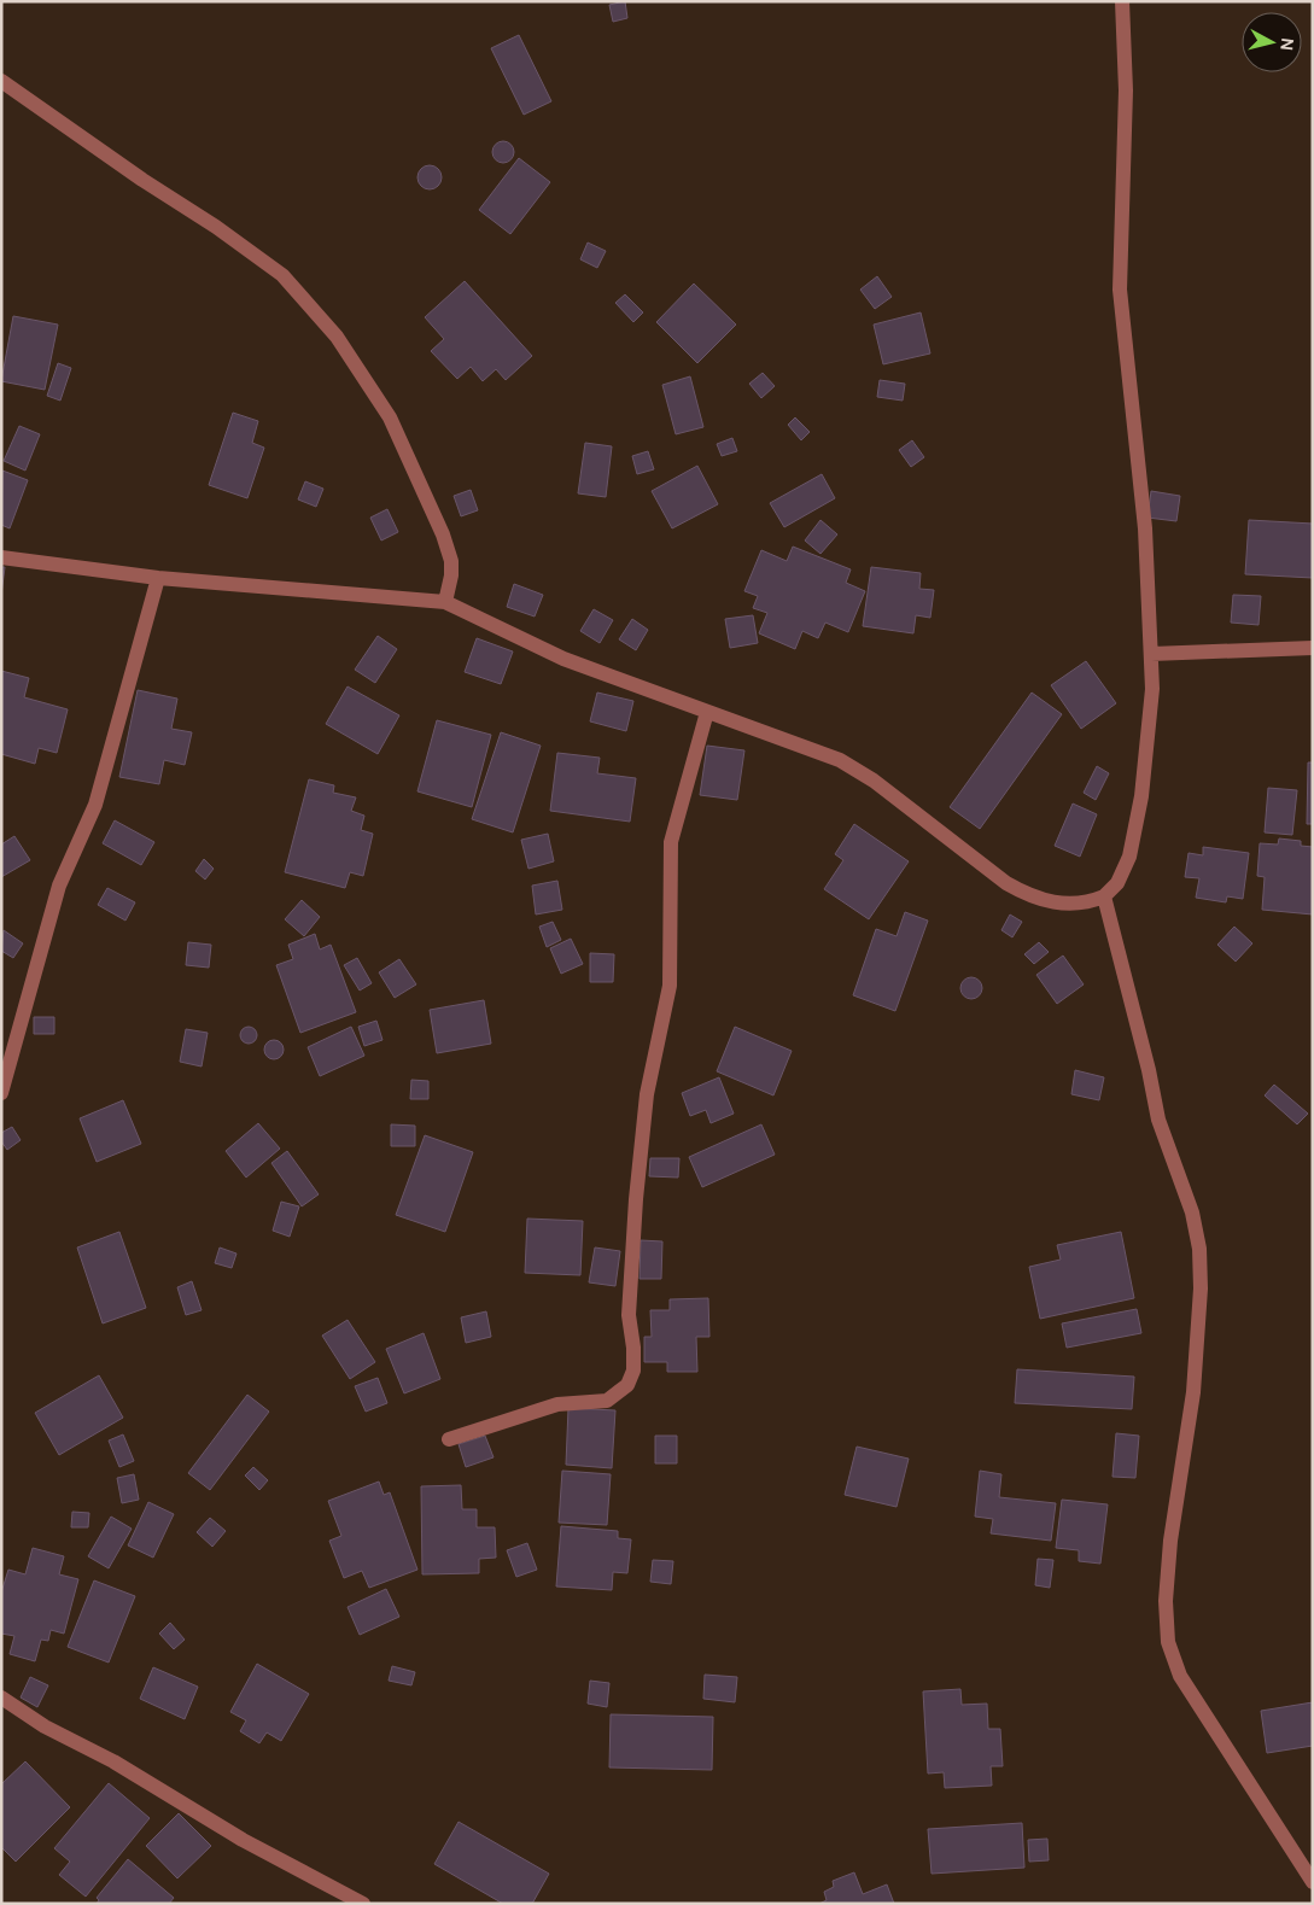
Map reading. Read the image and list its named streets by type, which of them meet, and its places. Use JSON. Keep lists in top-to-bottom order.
{
  "north": "right"
}
